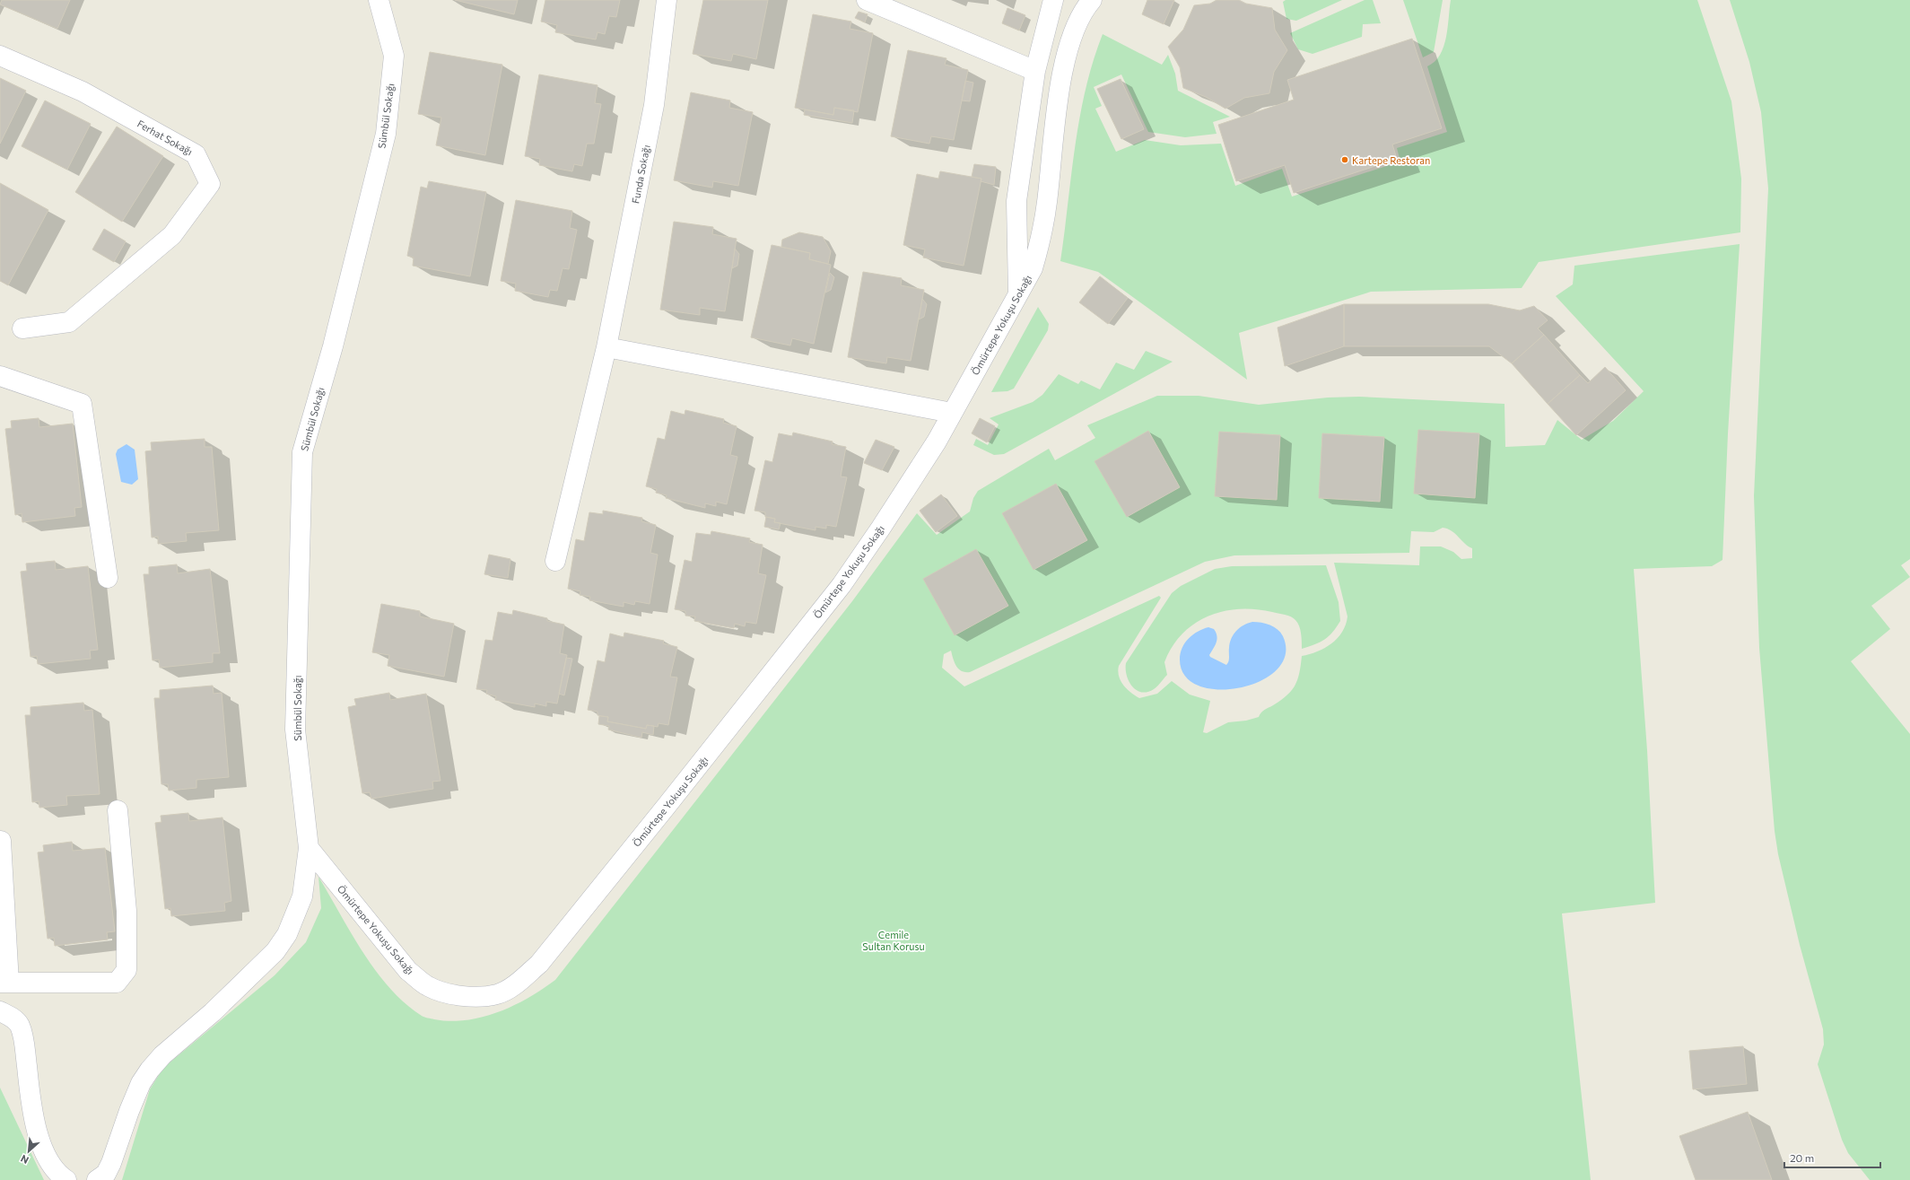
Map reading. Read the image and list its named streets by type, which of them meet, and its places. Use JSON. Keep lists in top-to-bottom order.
{
  "streets": {
    "street": [
      "Sümbül Sokağı",
      "Ferhat Sokağı",
      "Funda Sokağı",
      "Ömürtepe Yokuşu Sokağı"
    ]
  },
  "crossings": [
    ["Sümbül Sokağı", "Ömürtepe Yokuşu Sokağı"]
  ],
  "parks": ["Cemile Sultan Korusu"],
  "places": ["Kartepe Restoran"],
  "scale_bar": "20 m",
  "north": "bottom left"
}
